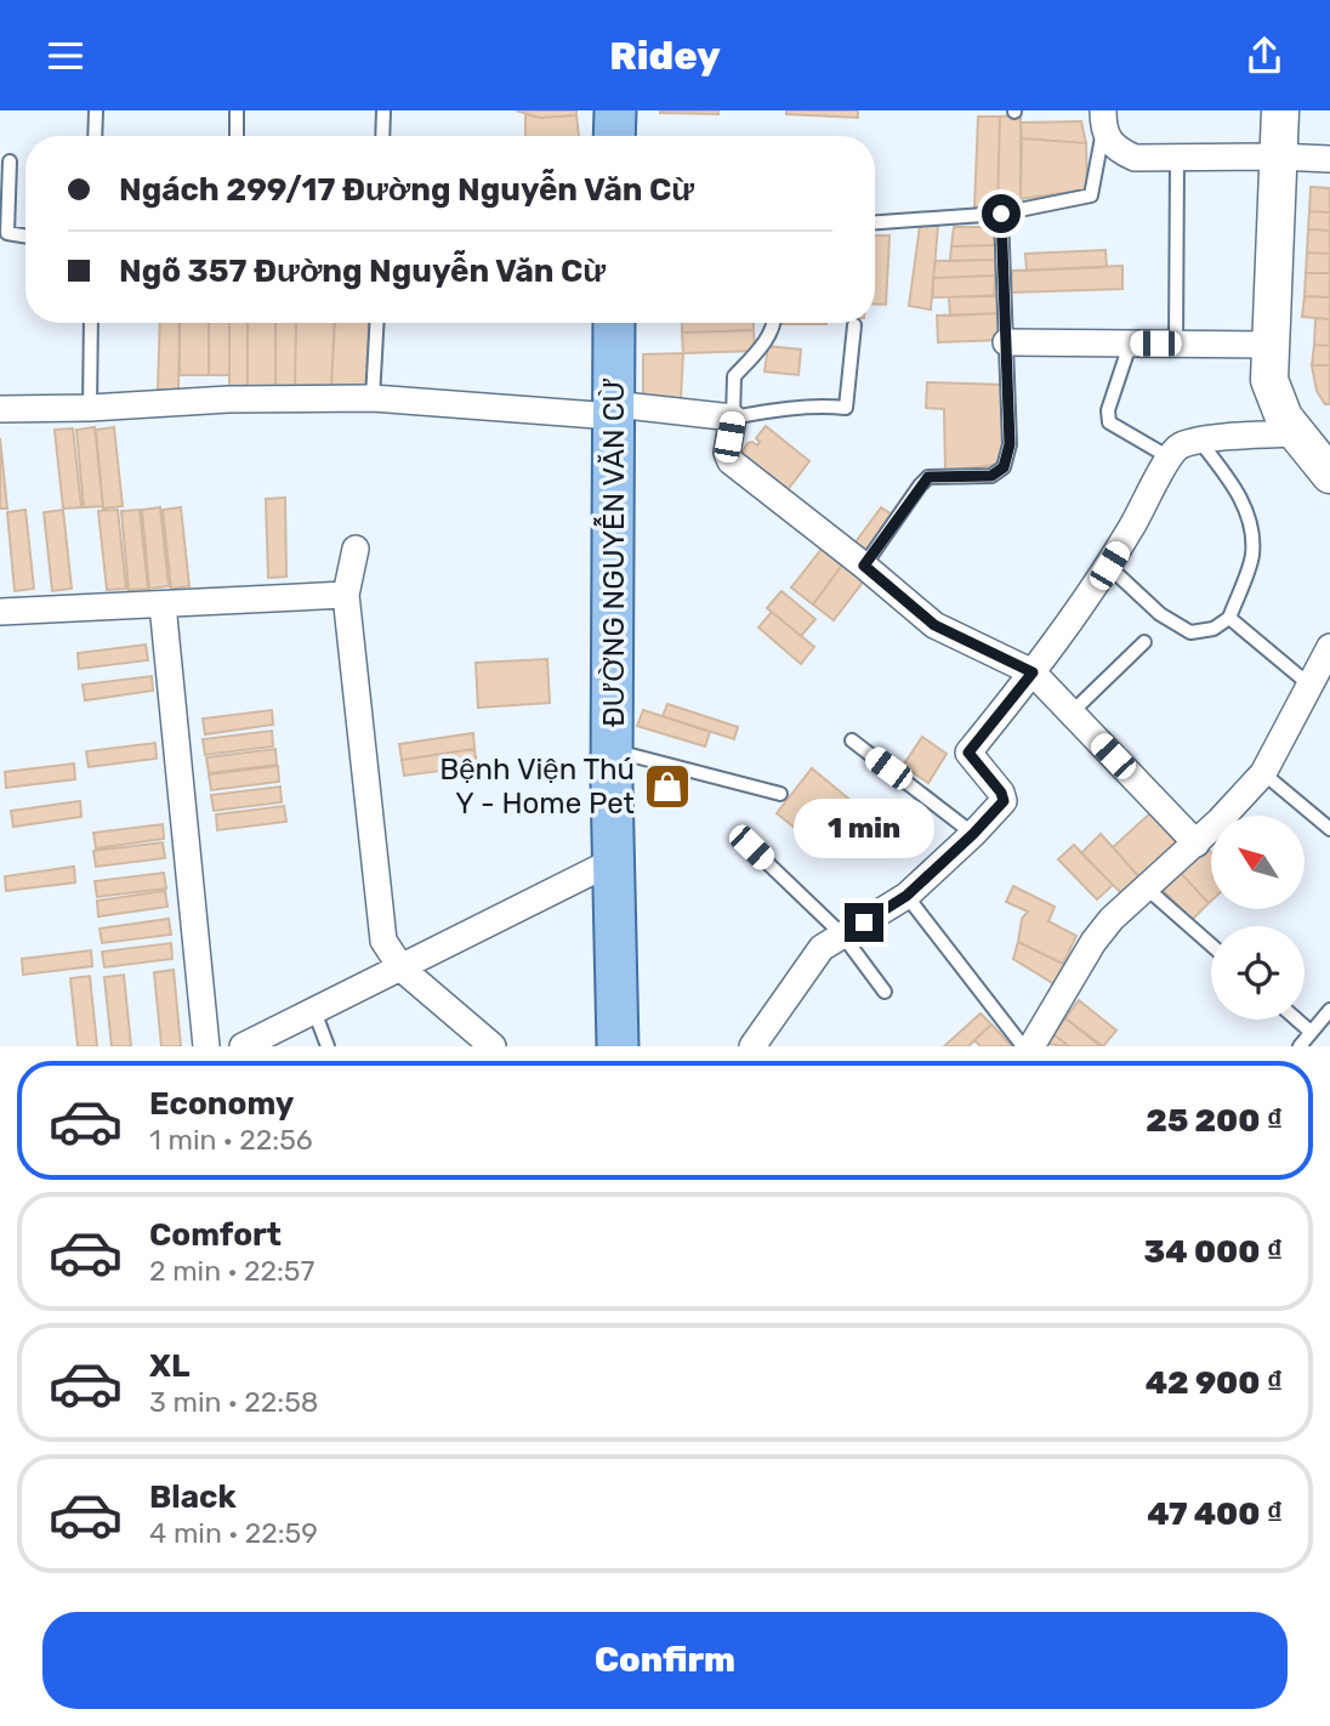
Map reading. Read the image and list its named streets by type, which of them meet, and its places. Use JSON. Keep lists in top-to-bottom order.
{
  "streets": {
    "main road": ["ĐƯỜNG NGUYỄN VĂN CỪ"]
  },
  "places": {
    "shop": ["Bệnh Viện Thú Y - Home Pet"]
  },
  "north": "top left",
  "page": {
    "header": "Ridey",
    "banner": ["Ngách 299/17 Đường Nguyễn Văn Cừ", "Ngõ 357 Đường Nguyễn Văn Cừ"],
    "bubble": "1 min",
    "list": [
      {
        "name": "Economy",
        "note": "1 min · 22:56",
        "value": "25 200 ₫"
      },
      {
        "name": "Comfort",
        "note": "2 min · 22:57",
        "value": "34 000 ₫"
      },
      {
        "name": "XL",
        "note": "3 min · 22:58",
        "value": "42 900 ₫"
      },
      {
        "name": "Black",
        "note": "4 min · 22:59",
        "value": "47 400 ₫"
      }
    ],
    "buttons": "Confirm"
  }
}
